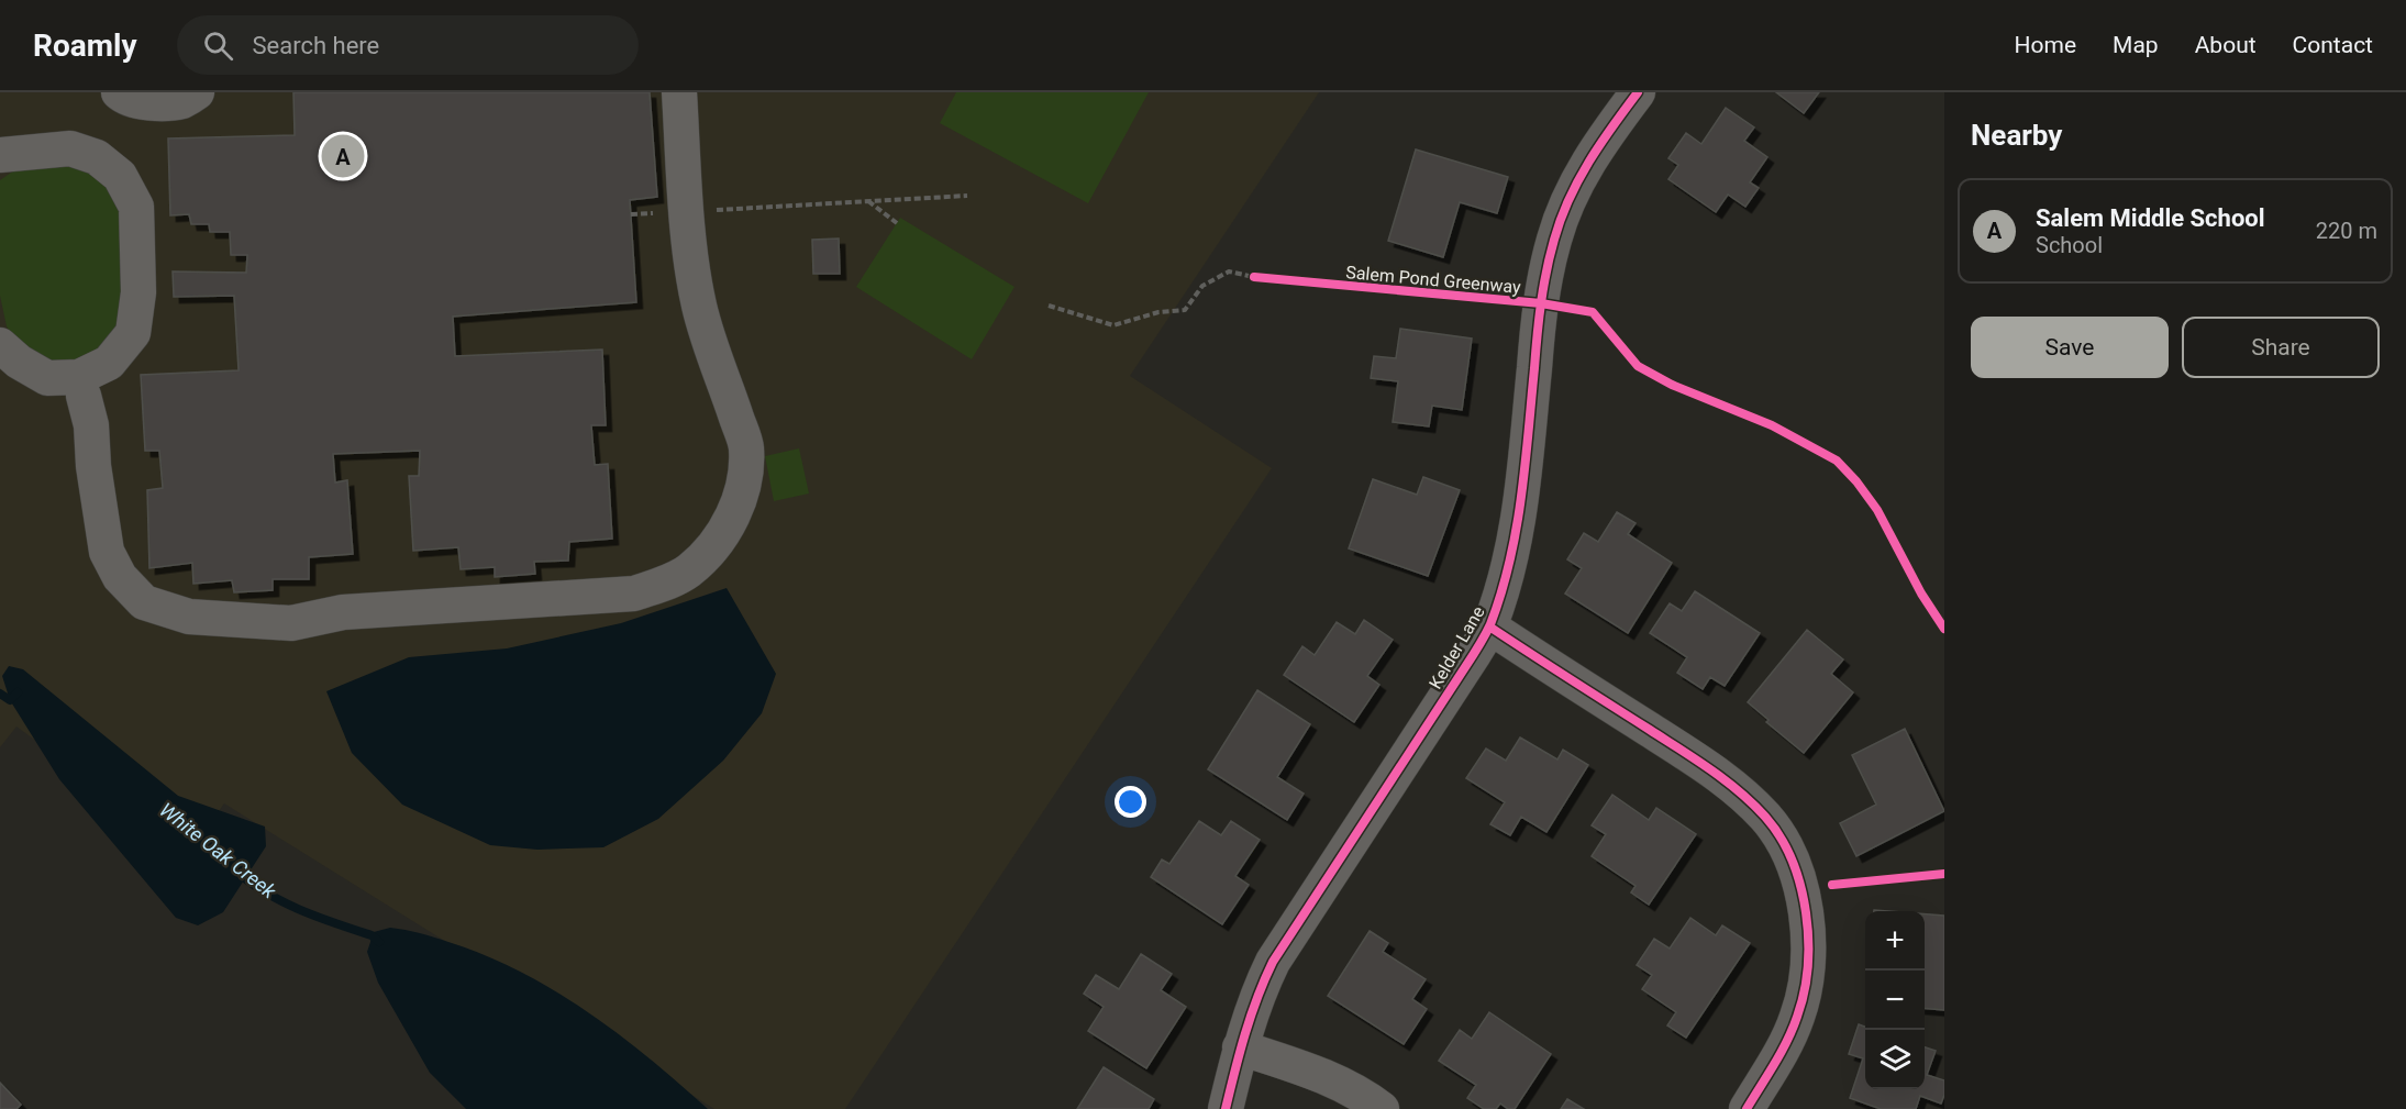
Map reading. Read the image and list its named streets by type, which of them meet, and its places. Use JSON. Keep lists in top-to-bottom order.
{
  "streets": {
    "street": ["Kelder Lane"],
    "cycle path": ["Salem Pond Greenway"]
  },
  "water": ["White Oak Creek"],
  "page": {
    "header": "Roamly",
    "search": "Search here",
    "nav": [
      "Home",
      "Map",
      "About",
      "Contact"
    ],
    "heading": "Nearby",
    "pins": "A",
    "list": [
      {
        "mark": "A",
        "name": "Salem Middle School",
        "note": "School",
        "value": "220 m"
      }
    ],
    "buttons": ["Save", "Share"],
    "map_buttons": ["+", "−"]
  }
}
